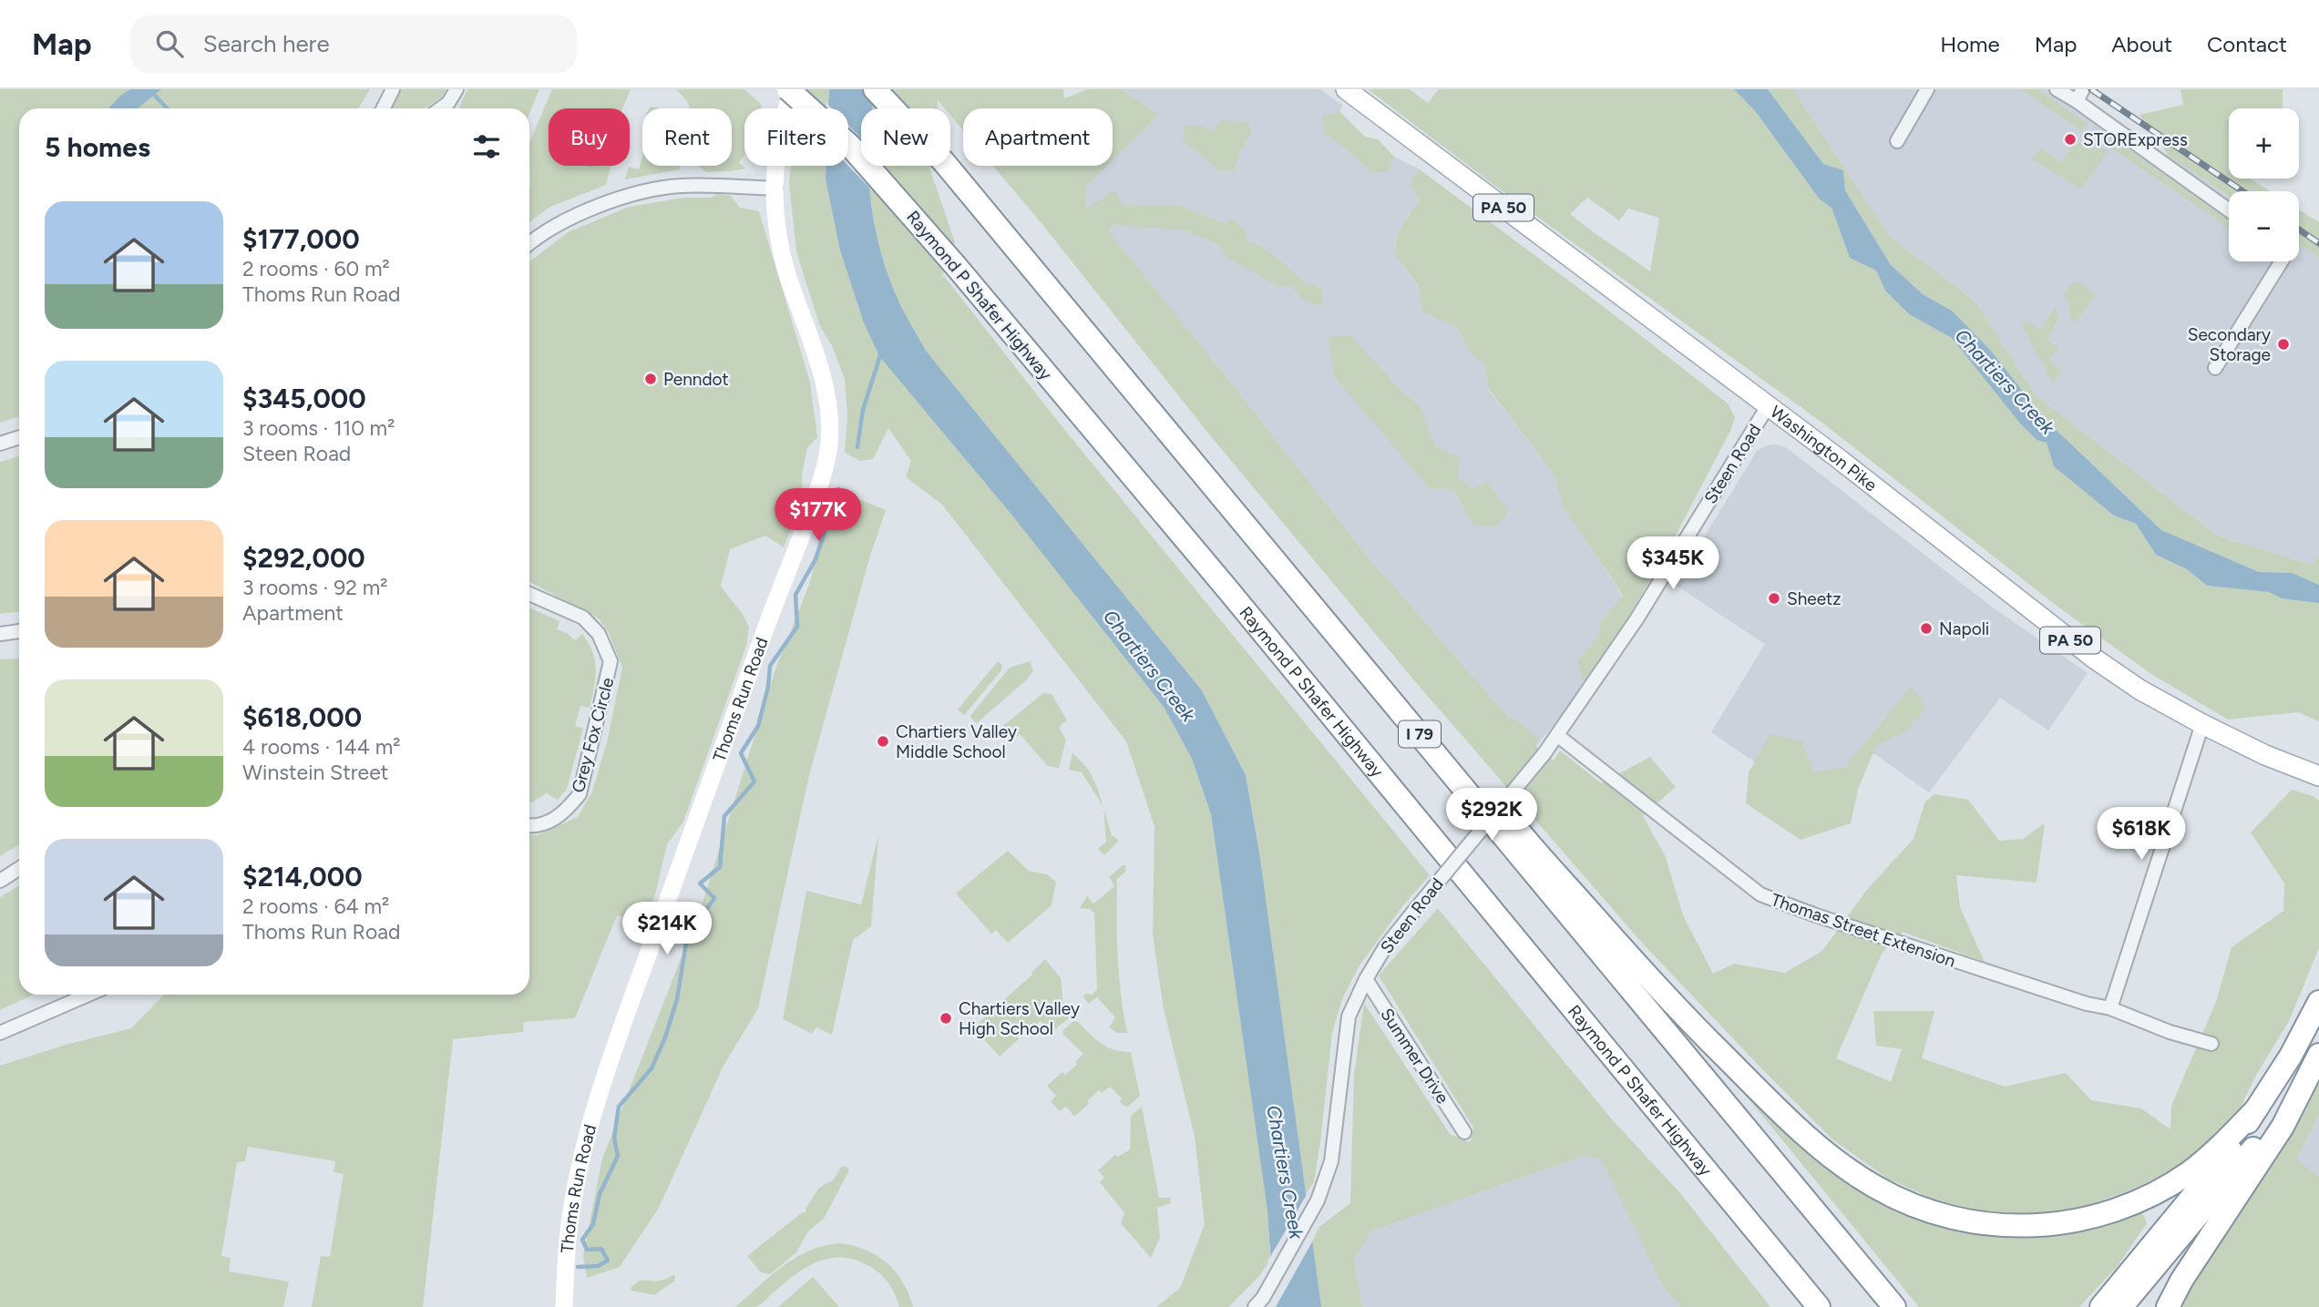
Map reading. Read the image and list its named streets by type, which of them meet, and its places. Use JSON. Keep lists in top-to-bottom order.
{
  "streets": {
    "highway": ["Raymond P Shafer Highway", "I 79"],
    "main road": ["PA 50", "Washington Pike"],
    "street": [
      "Steen Road",
      "Thoms Run Road",
      "Grey Fox Circle",
      "Thomas Street Extension",
      "Summer Drive"
    ]
  },
  "crossings": [
    ["Raymond P Shafer Highway", "Thoms Run Road"],
    ["Washington Pike", "Steen Road"],
    ["Steen Road", "Thomas Street Extension"],
    ["Steen Road", "Summer Drive"]
  ],
  "water": ["Chartiers Creek"],
  "places": [
    "STORExpress",
    "Secondary Storage",
    "Penndot",
    "Sheetz",
    "Napoli",
    "Chartiers Valley Middle School",
    "Chartiers Valley High School"
  ],
  "page": {
    "header": "Map",
    "search": "Search here",
    "nav": [
      "Home",
      "Map",
      "About",
      "Contact"
    ],
    "map_buttons": ["+", "−"],
    "chip": [
      "Buy",
      "Rent",
      "Filters",
      "New",
      "Apartment"
    ],
    "heading": "5 homes",
    "list": [
      {
        "name": "$177,000",
        "note": "2 rooms · 60 m² · Thoms Run Road"
      },
      {
        "name": "$345,000",
        "note": "3 rooms · 110 m² · Steen Road"
      },
      {
        "name": "$292,000",
        "note": "3 rooms · 92 m² · Apartment"
      },
      {
        "name": "$618,000",
        "note": "4 rooms · 144 m² · Winstein Street"
      },
      {
        "name": "$214,000",
        "note": "2 rooms · 64 m² · Thoms Run Road"
      }
    ],
    "price": [
      "$177K",
      "$345K",
      "$292K",
      "$618K",
      "$214K"
    ]
  }
}
